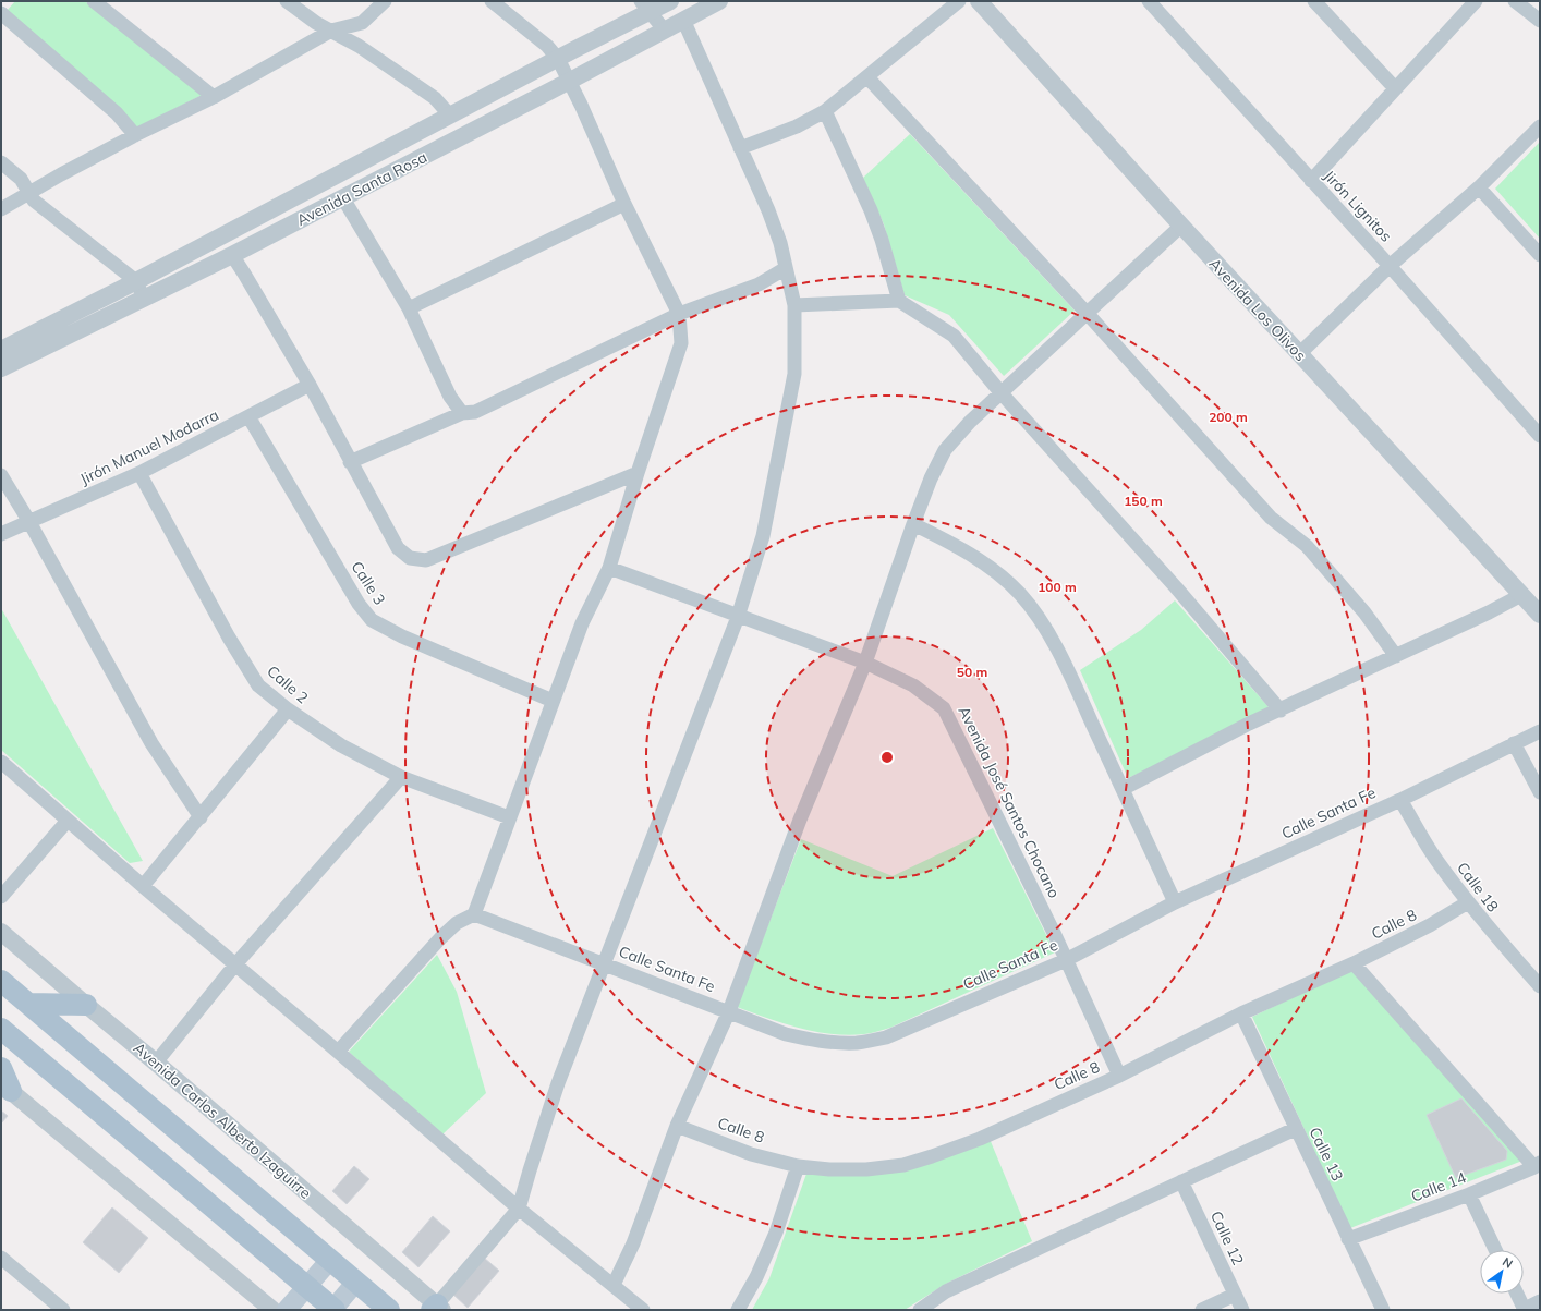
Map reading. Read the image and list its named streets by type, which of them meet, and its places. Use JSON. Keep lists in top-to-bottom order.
{
  "streets": {
    "street": [
      "Avenida Santa Rosa",
      "Jirón Lignitos",
      "Avenida Los Olivos",
      "Jirón Manuel Modarra",
      "Calle 3",
      "Calle 2",
      "Avenida José Santos Chocano",
      "Calle Santa Fe",
      "Calle 18",
      "Calle 8",
      "Avenida Carlos Alberto Izaguirre",
      "Calle 13",
      "Calle 14",
      "Calle 12"
    ]
  },
  "crossings": [
    ["Jirón Manuel Modarra", "Calle 3"],
    ["Jirón Manuel Modarra", "Calle 2"],
    ["Avenida José Santos Chocano", "Calle Santa Fe"],
    ["Avenida José Santos Chocano", "Calle 8"],
    ["Calle Santa Fe", "Calle 18"],
    ["Calle 18", "Calle 8"],
    ["Calle 8", "Calle 13"],
    ["Calle 13", "Calle 14"]
  ],
  "north": "top right",
  "rings": [
    "200 m",
    "150 m",
    "100 m",
    "50 m"
  ]
}
